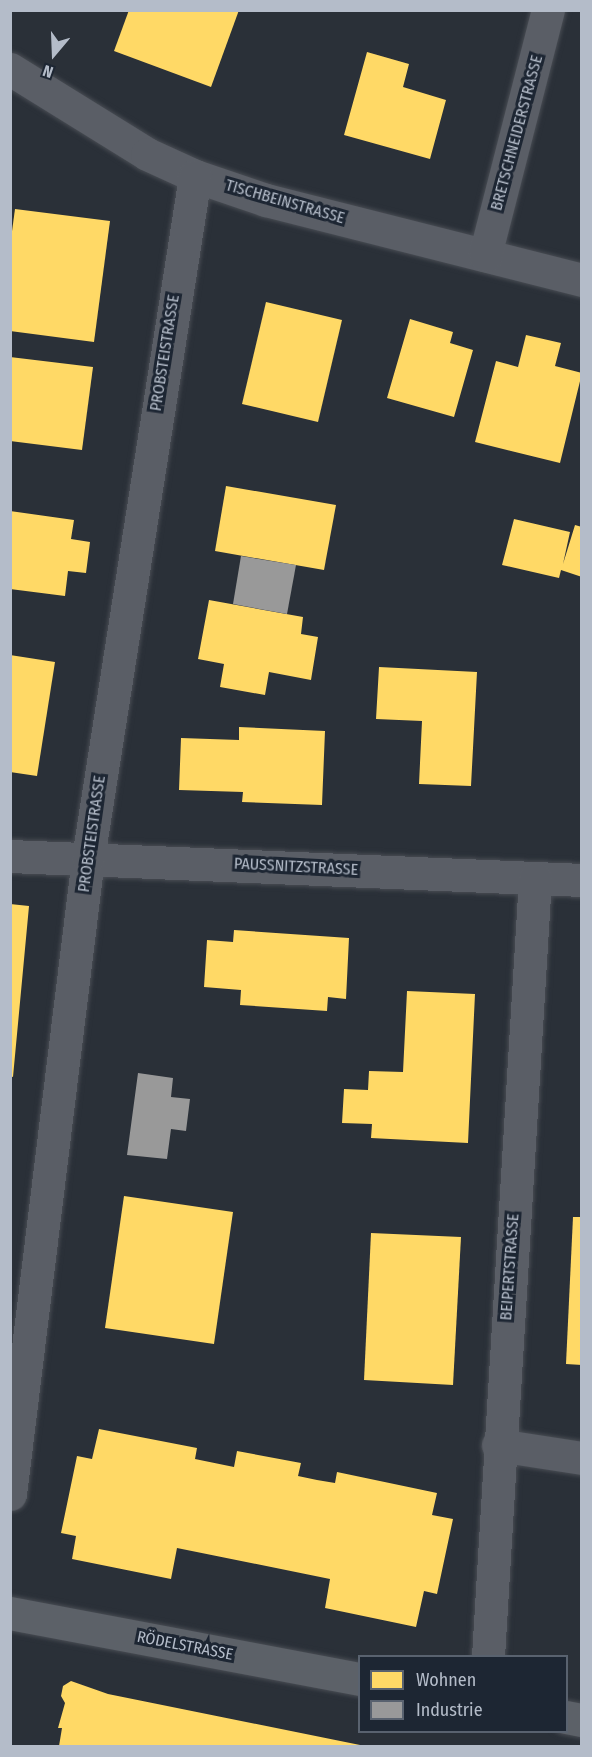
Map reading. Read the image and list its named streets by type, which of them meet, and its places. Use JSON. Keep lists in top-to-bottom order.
{
  "streets": {
    "main road": ["RÖDELSTRASSE"],
    "street": [
      "BRETSCHNEIDERSTRASSE",
      "TISCHBEINSTRASSE",
      "PROBSTEISTRASSE",
      "PAUSSNITZSTRASSE",
      "BEIPERTSTRASSE"
    ]
  },
  "crossings": [
    ["BRETSCHNEIDERSTRASSE", "TISCHBEINSTRASSE"],
    ["TISCHBEINSTRASSE", "PROBSTEISTRASSE"],
    ["PROBSTEISTRASSE", "PAUSSNITZSTRASSE"],
    ["PAUSSNITZSTRASSE", "BEIPERTSTRASSE"]
  ],
  "legend": ["Wohnen", "Industrie"],
  "north": "bottom"
}
